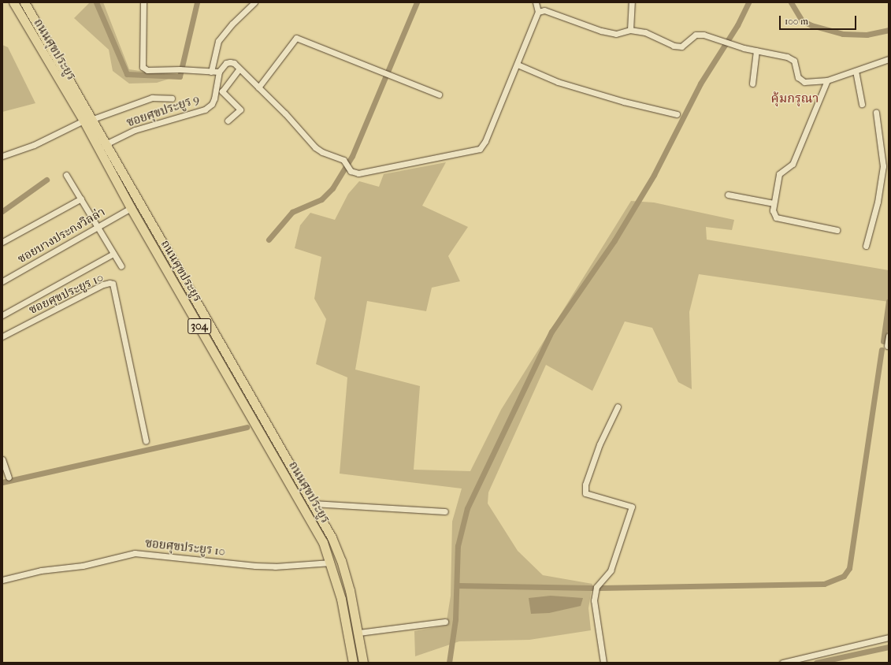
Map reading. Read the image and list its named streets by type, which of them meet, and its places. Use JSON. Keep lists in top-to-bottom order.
{
  "streets": {
    "main road": ["ถนนศุขประยูร", "304"],
    "street": ["ซอยศุขประยูร 9", "ซอยบางประกงวิลล่า", "ซอยศุขประยูร 10"]
  },
  "crossings": [
    ["ถนนศุขประยูร", "ซอยศุขประยูร 9"],
    ["ถนนศุขประยูร", "ซอยบางประกงวิลล่า"],
    ["ถนนศุขประยูร", "ซอยศุขประยูร 10"]
  ],
  "districts": ["คุ้มกรุณา"],
  "scale_bar": "100 m"
}
